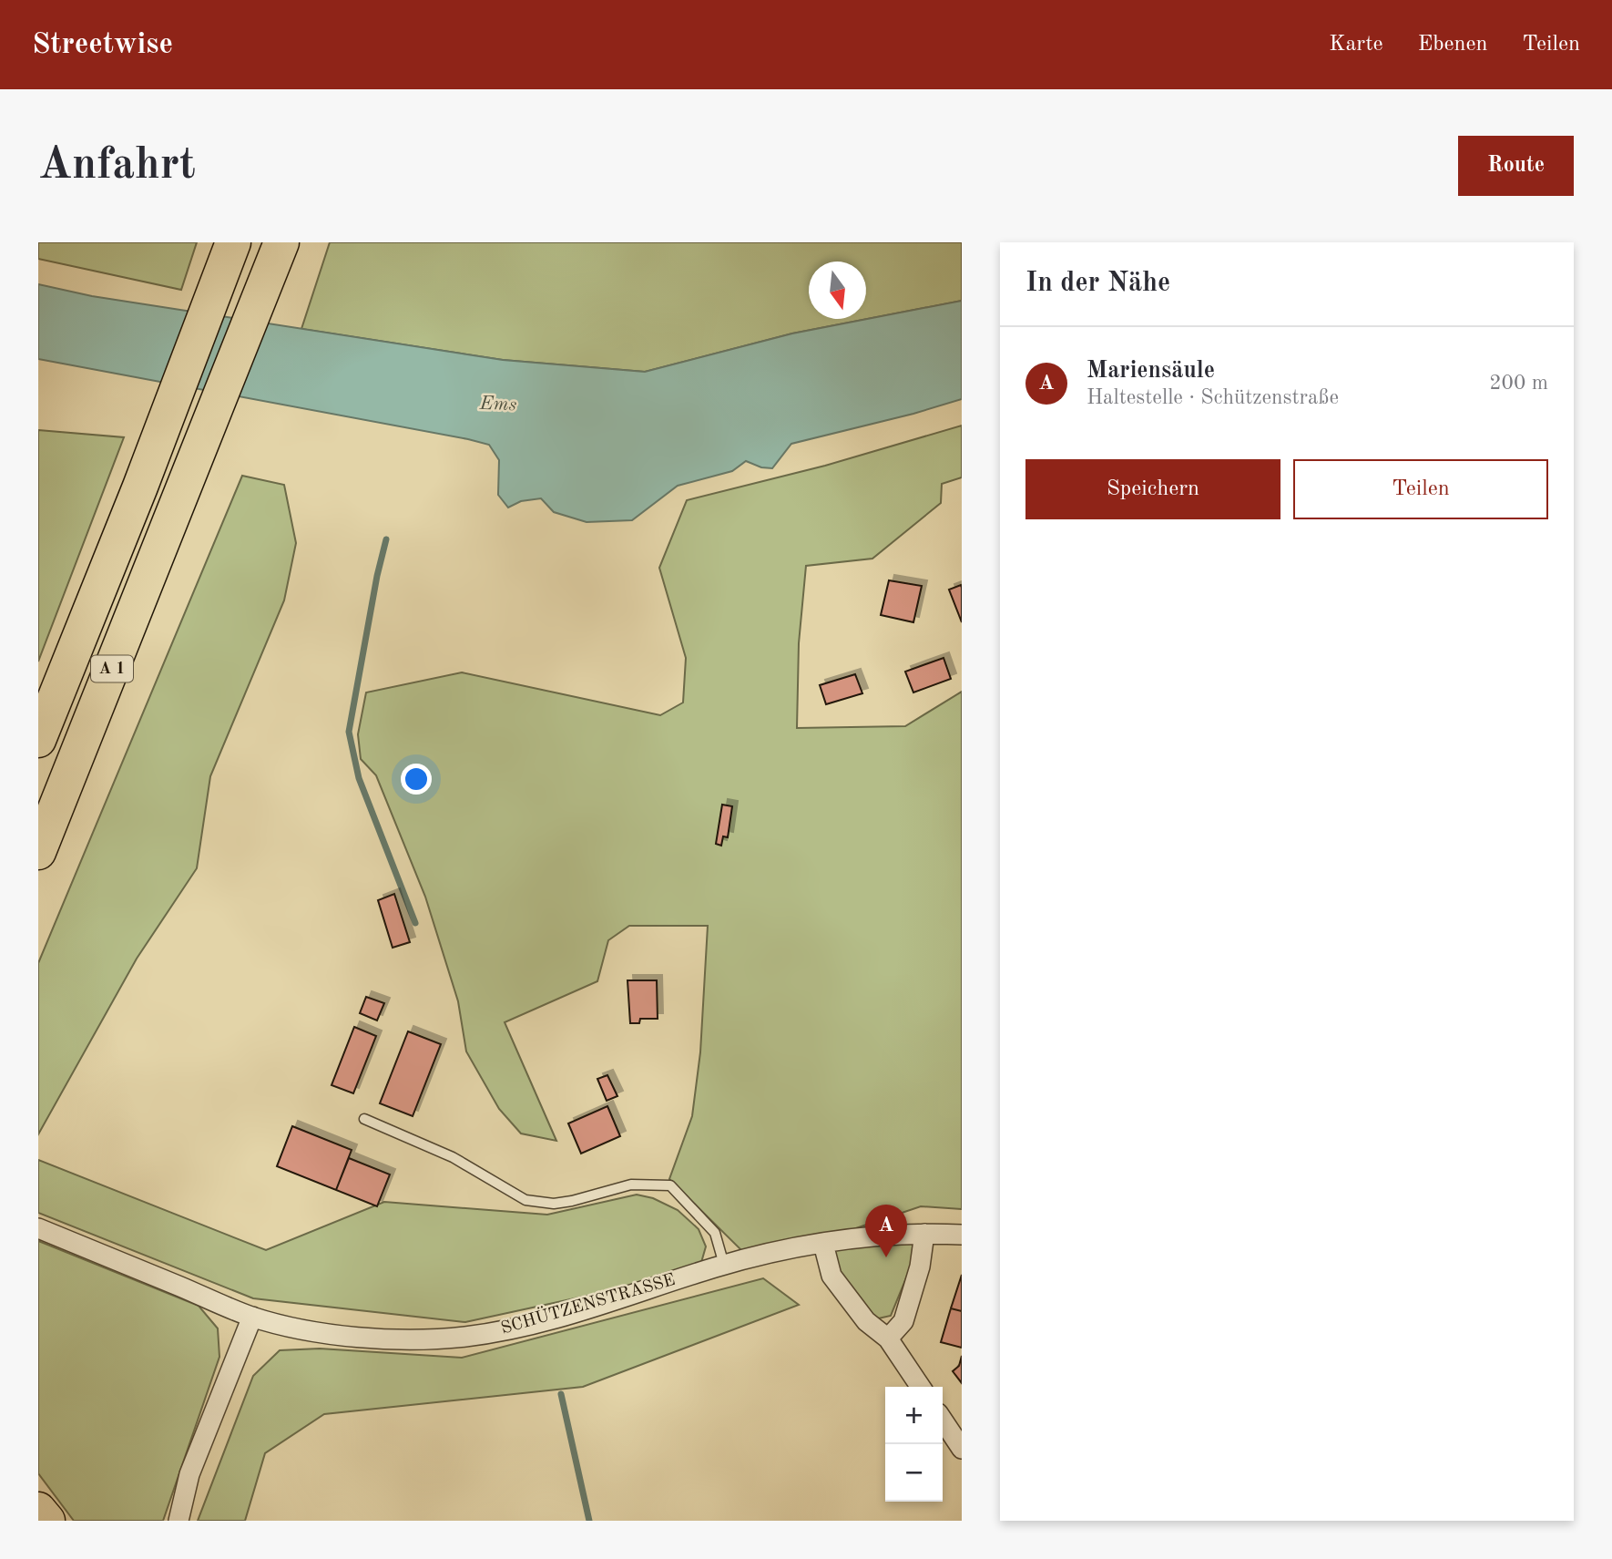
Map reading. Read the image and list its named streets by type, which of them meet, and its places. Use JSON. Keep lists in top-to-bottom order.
{
  "streets": {
    "highway": ["A 1"],
    "street": ["SCHÜTZENSTRASSE"]
  },
  "water": ["Ems"],
  "north": "bottom",
  "page": {
    "header": "Streetwise",
    "nav": ["Karte", "Ebenen", "Teilen"],
    "buttons": [
      "Route",
      ["Speichern", "Teilen"]
    ],
    "title": "Anfahrt",
    "heading": "In der Nähe",
    "list": [
      {
        "mark": "A",
        "name": "Mariensäule",
        "note": "Haltestelle · Schützenstraße",
        "value": "200 m"
      }
    ],
    "pins": "A",
    "map_buttons": ["+", "−"]
  }
}
